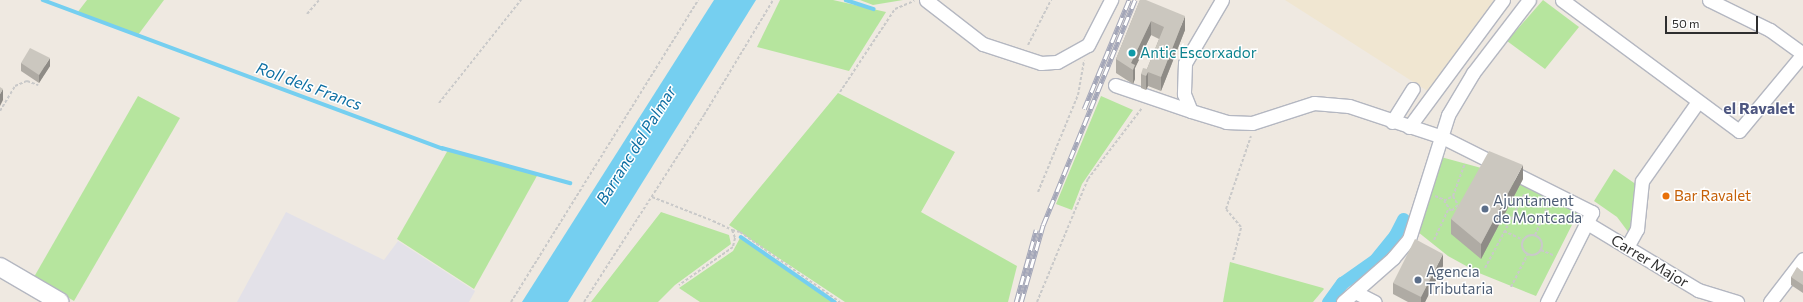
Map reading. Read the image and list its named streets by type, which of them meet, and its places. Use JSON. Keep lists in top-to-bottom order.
{
  "streets": {
    "street": ["Carrer Major"]
  },
  "districts": ["el Ravalet"],
  "water": ["Roll dels Francs", "Barranc del Palmar"],
  "places": [
    "Antic Escorxador",
    "Bar Ravalet",
    "Ajuntament de Montcada",
    "Agencia Tributaria"
  ],
  "scale_bar": "50 m"
}
